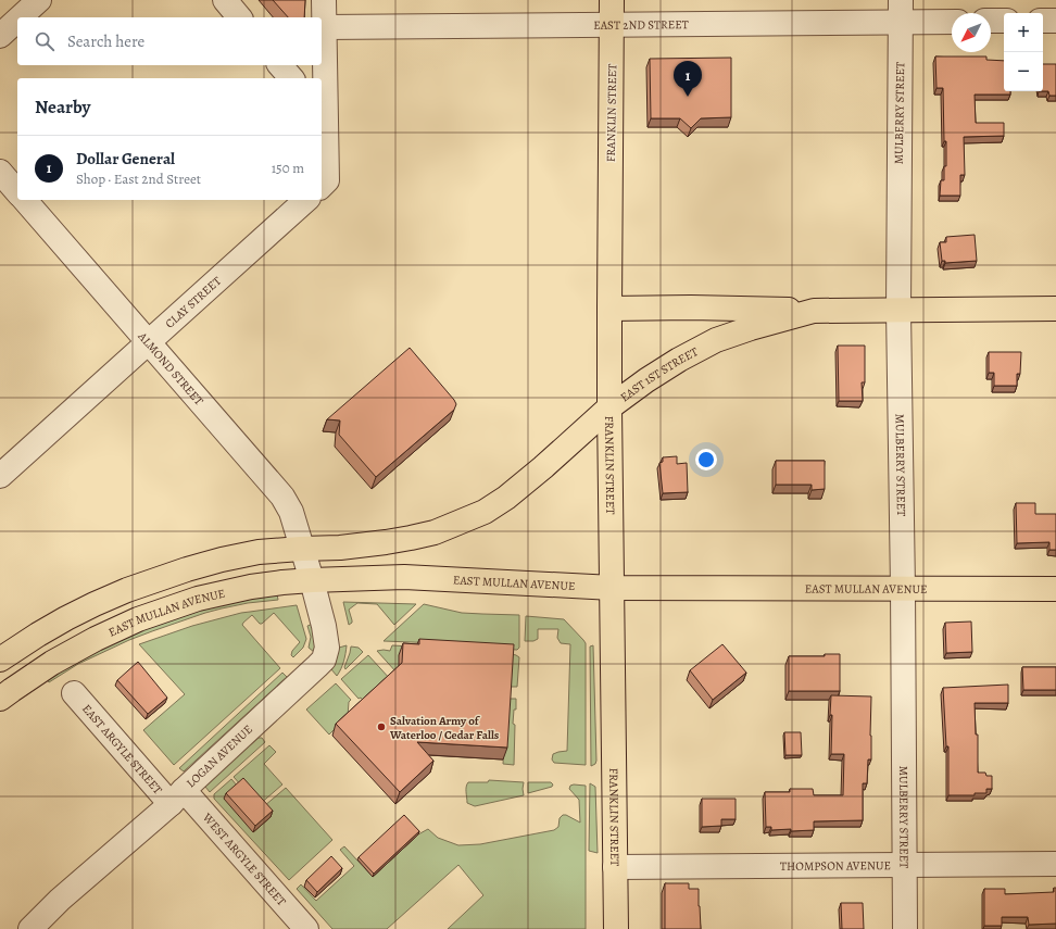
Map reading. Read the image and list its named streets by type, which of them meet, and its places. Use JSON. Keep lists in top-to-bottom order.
{
  "streets": {
    "main road": ["FRANKLIN STREET", "EAST 1ST STREET", "EAST MULLAN AVENUE"],
    "street": [
      "EAST 2ND STREET",
      "MULBERRY STREET",
      "CLAY STREET",
      "ALMOND STREET",
      "EAST ARGYLE STREET",
      "LOGAN AVENUE",
      "WEST ARGYLE STREET",
      "THOMPSON AVENUE"
    ]
  },
  "crossings": [
    ["EAST 2ND STREET", "FRANKLIN STREET"],
    ["EAST 2ND STREET", "MULBERRY STREET"],
    ["FRANKLIN STREET", "EAST 1ST STREET"],
    ["FRANKLIN STREET", "EAST MULLAN AVENUE"],
    ["FRANKLIN STREET", "THOMPSON AVENUE"],
    ["MULBERRY STREET", "EAST 1ST STREET"],
    ["MULBERRY STREET", "EAST MULLAN AVENUE"],
    ["MULBERRY STREET", "THOMPSON AVENUE"],
    ["CLAY STREET", "ALMOND STREET"],
    ["ALMOND STREET", "EAST 1ST STREET"],
    ["ALMOND STREET", "LOGAN AVENUE"],
    ["EAST 1ST STREET", "LOGAN AVENUE"],
    ["EAST MULLAN AVENUE", "LOGAN AVENUE"],
    ["EAST ARGYLE STREET", "LOGAN AVENUE"],
    ["EAST ARGYLE STREET", "WEST ARGYLE STREET"],
    ["LOGAN AVENUE", "WEST ARGYLE STREET"]
  ],
  "places": ["Salvation Army of Waterloo / Cedar Falls"],
  "north": "bottom left",
  "page": {
    "map_buttons": ["+", "−"],
    "search": "Search here",
    "pins": "1",
    "heading": "Nearby",
    "list": [
      {
        "mark": "1",
        "name": "Dollar General",
        "note": "Shop · East 2nd Street",
        "value": "150 m"
      }
    ]
  }
}
